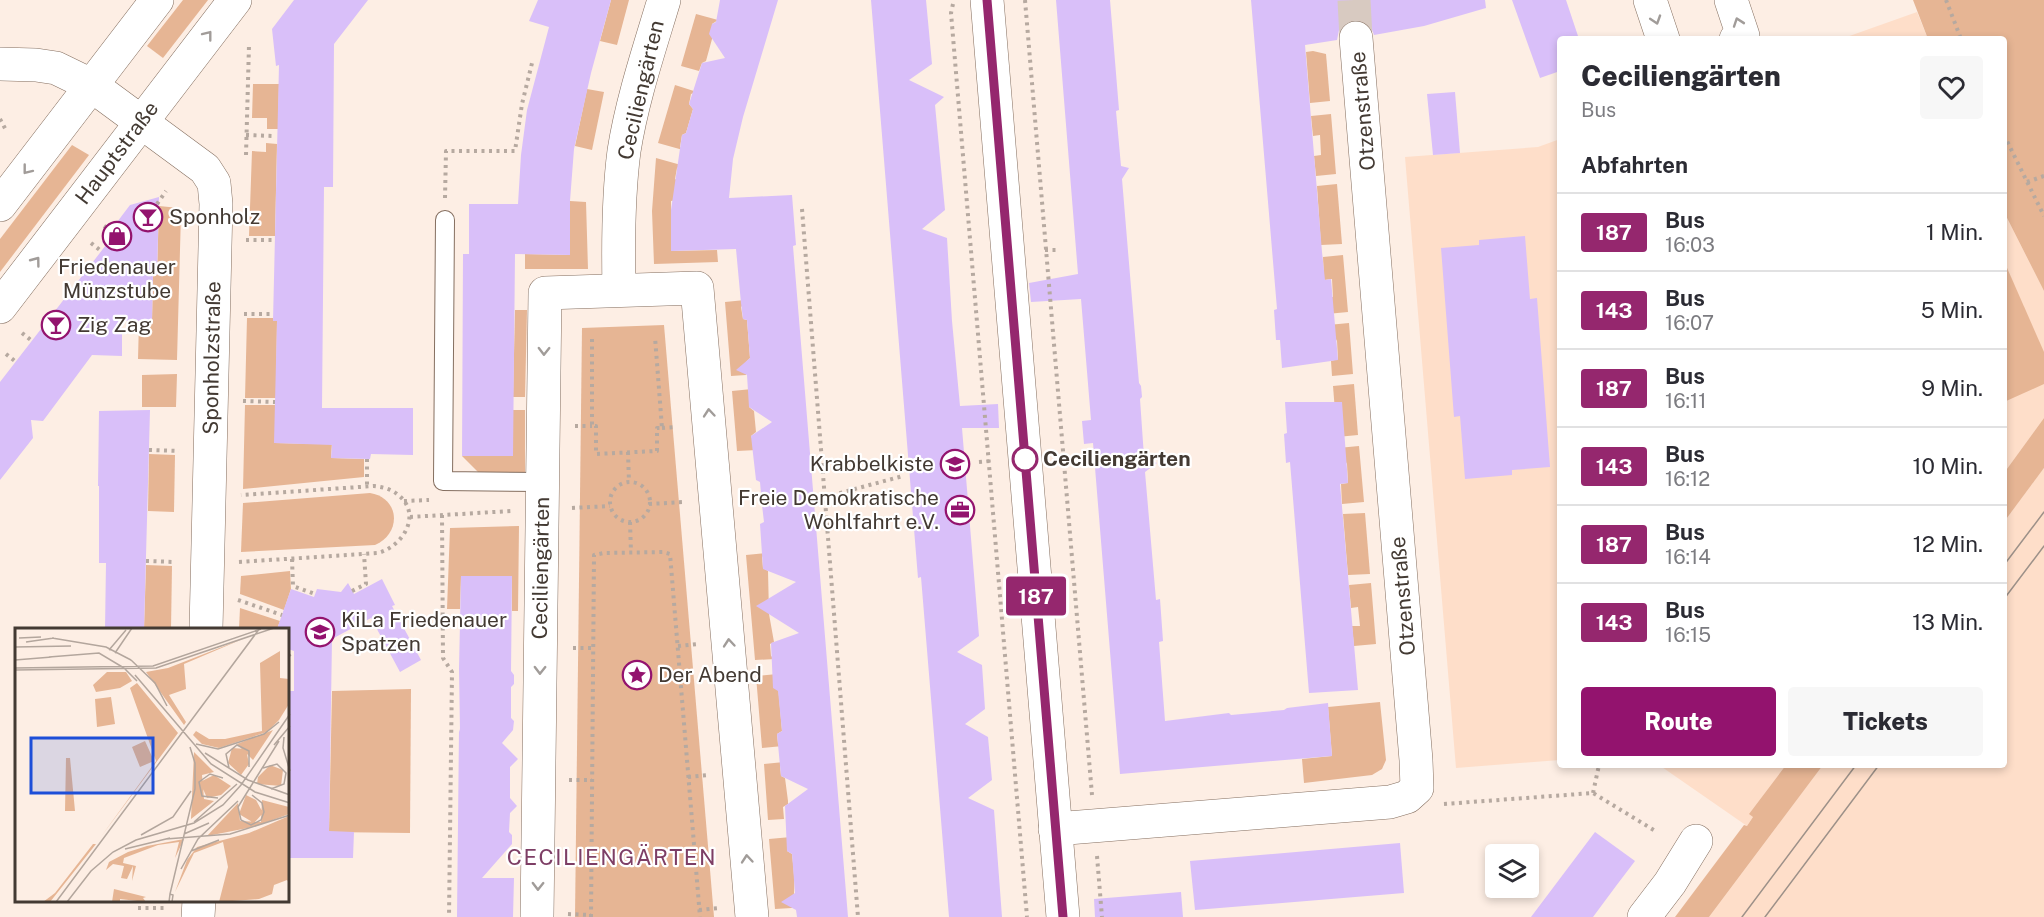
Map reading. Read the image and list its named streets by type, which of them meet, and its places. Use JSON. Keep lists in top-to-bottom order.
{
  "streets": {
    "street": [
      "Ceciliengärten",
      "Otzenstraße",
      "Hauptstraße",
      "Sponholzstraße"
    ]
  },
  "crossings": [
    ["Hauptstraße", "Sponholzstraße"]
  ],
  "districts": ["CECILIENGÄRTEN"],
  "places": {
    "bar": ["Sponholz", "Zig Zag"],
    "shop": ["Friedenauer Münzstube"],
    "other": ["Ceciliengärten"],
    "school or university": ["Krabbelkiste", "KiLa Friedenauer Spatzen"],
    "office": ["Freie Demokratische Wohlfahrt e.V."],
    "place": ["Der Abend"]
  },
  "lines": ["bus line 187"],
  "page": {
    "on_map": "187",
    "heading": [
      ["Ceciliengärten", "Bus"],
      "Abfahrten"
    ],
    "list": [
      {
        "mark": "187",
        "name": "Bus",
        "note": "16:03",
        "value": "1 Min."
      },
      {
        "mark": "143",
        "name": "Bus",
        "note": "16:07",
        "value": "5 Min."
      },
      {
        "mark": "187",
        "name": "Bus",
        "note": "16:11",
        "value": "9 Min."
      },
      {
        "mark": "143",
        "name": "Bus",
        "note": "16:12",
        "value": "10 Min."
      },
      {
        "mark": "187",
        "name": "Bus",
        "note": "16:14",
        "value": "12 Min."
      },
      {
        "mark": "143",
        "name": "Bus",
        "note": "16:15",
        "value": "13 Min."
      }
    ],
    "buttons": ["Route", "Tickets"]
  }
}
